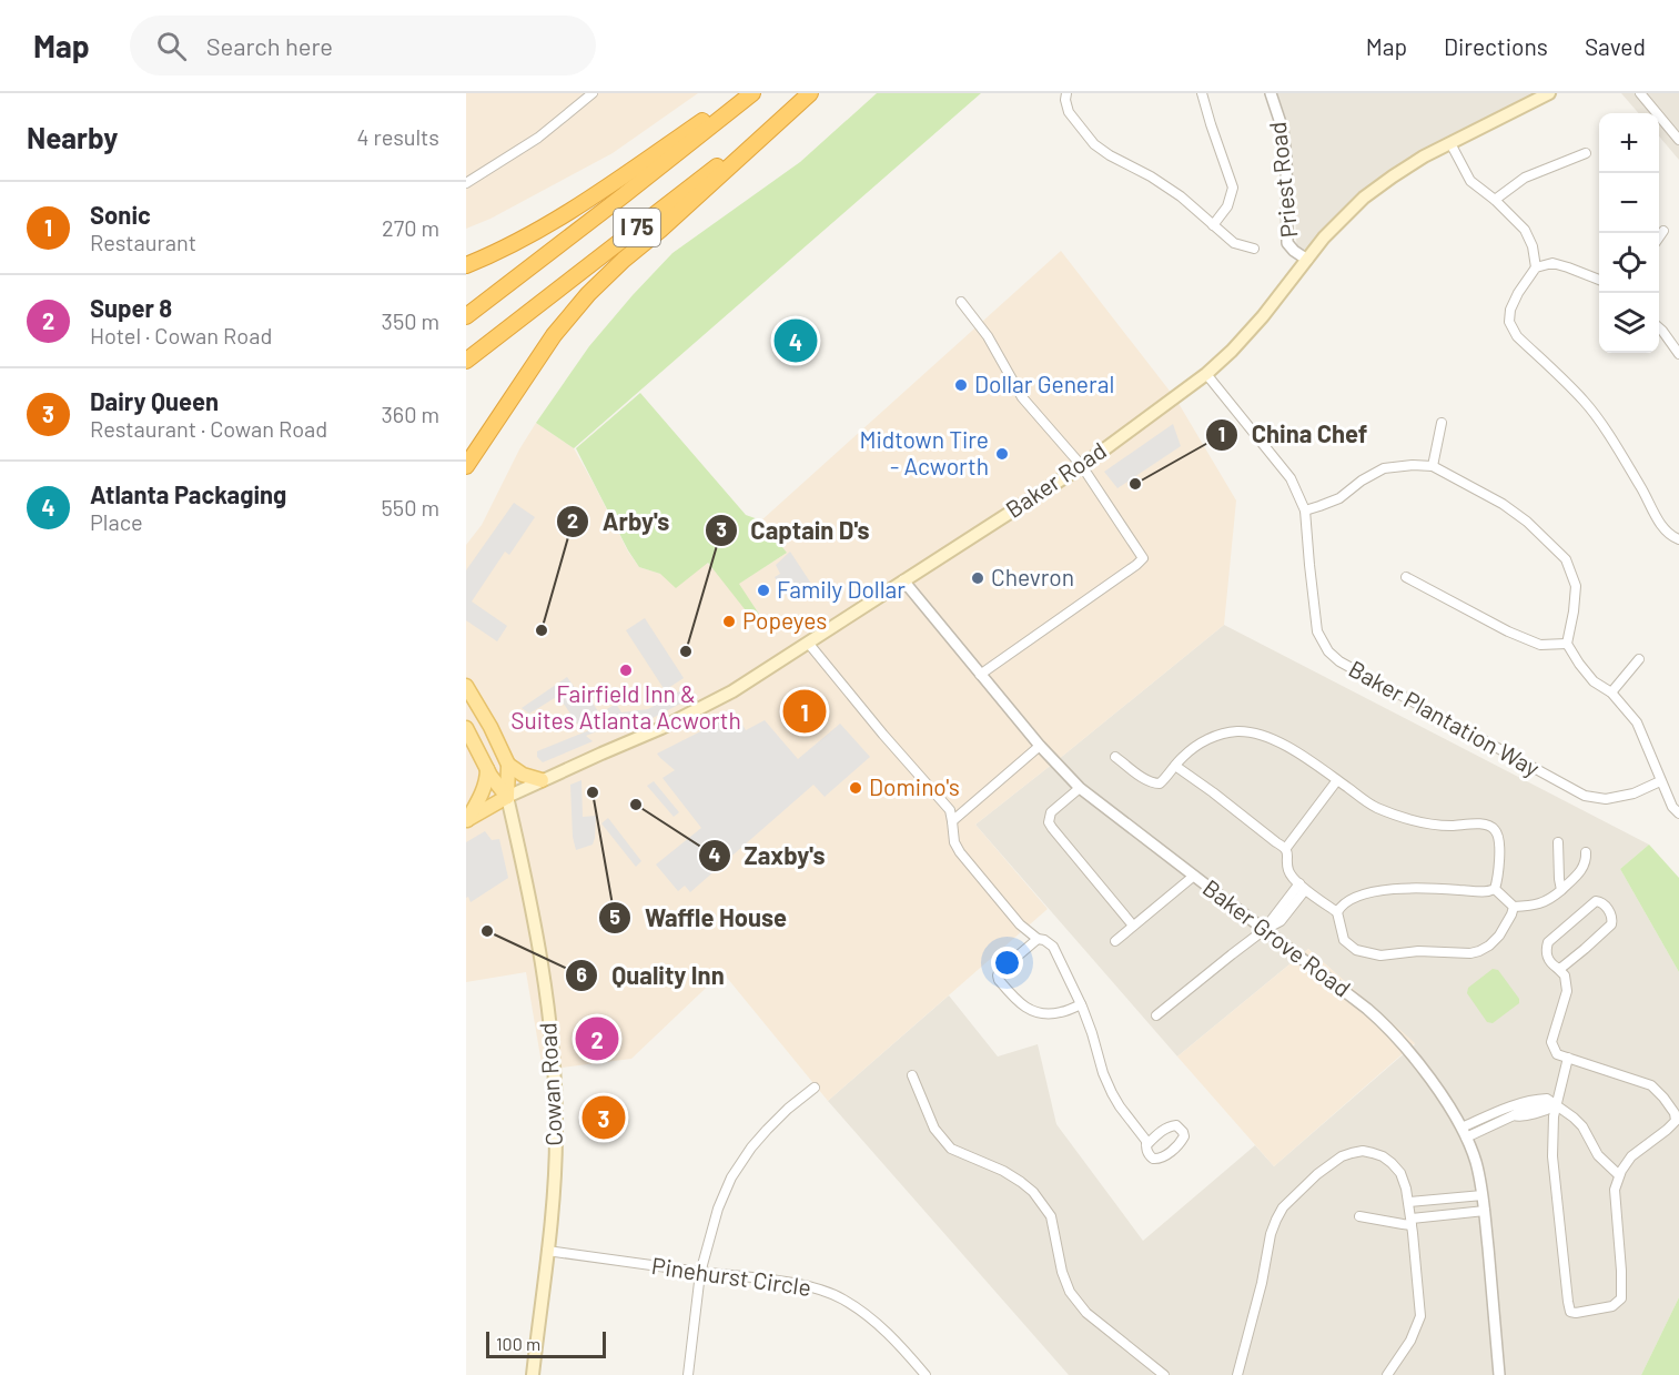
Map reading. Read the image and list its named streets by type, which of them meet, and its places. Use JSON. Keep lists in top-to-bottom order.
{
  "streets": {
    "highway": ["I 75"],
    "main road": ["Baker Road", "Cowan Road"],
    "street": [
      "Priest Road",
      "Baker Plantation Way",
      "Baker Grove Road",
      "Pinehurst Circle"
    ]
  },
  "crossings": [
    ["Priest Road", "Baker Road"],
    ["Baker Road", "Baker Plantation Way"],
    ["Baker Road", "Baker Grove Road"],
    ["Baker Road", "Cowan Road"],
    ["Cowan Road", "Pinehurst Circle"]
  ],
  "places": [
    "Dollar General",
    "Midtown Tire - Acworth",
    "China Chef",
    "Chevron",
    "Family Dollar",
    "Popeyes",
    "Arby's",
    "Captain D's",
    "Fairfield Inn & Suites Atlanta Acworth",
    "Domino's",
    "Waffle House",
    "Zaxby's",
    "Quality Inn"
  ],
  "scale_bar": "100 m",
  "page": {
    "header": "Map",
    "search": "Search here",
    "nav": ["Map", "Directions", "Saved"],
    "heading": ["Nearby", "4 results"],
    "map_buttons": ["+", "−"],
    "list": [
      {
        "mark": "1",
        "name": "Sonic",
        "note": "Restaurant",
        "value": "270 m"
      },
      {
        "mark": "2",
        "name": "Super 8",
        "note": "Hotel · Cowan Road",
        "value": "350 m"
      },
      {
        "mark": "3",
        "name": "Dairy Queen",
        "note": "Restaurant · Cowan Road",
        "value": "360 m"
      },
      {
        "mark": "4",
        "name": "Atlanta Packaging",
        "note": "Place",
        "value": "550 m"
      }
    ],
    "pins": [
      "4",
      "1",
      "2",
      "3"
    ],
    "scale": "100 m"
  }
}
